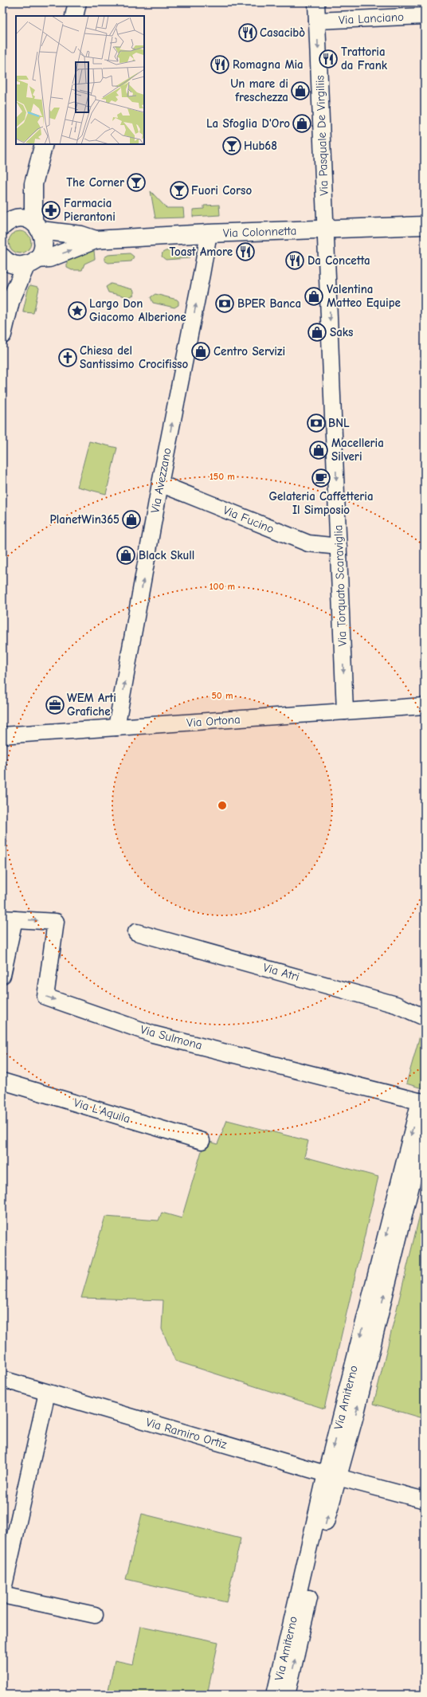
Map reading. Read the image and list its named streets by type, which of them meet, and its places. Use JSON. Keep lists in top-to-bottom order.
{
  "streets": {
    "main road": ["Via Colonnetta"],
    "street": [
      "Via Lanciano",
      "Via Pasquale De Virgiliis",
      "Via Avezzano",
      "Via Fucino",
      "Via Torquato Scaraviglia",
      "Via Ortona",
      "Via Atri",
      "Via Sulmona",
      "Via L'Aquila",
      "Via Amiterno",
      "Via Ramiro Ortiz"
    ]
  },
  "crossings": [
    ["Via Lanciano", "Via Pasquale De Virgiliis"],
    ["Via Pasquale De Virgiliis", "Via Colonnetta"],
    ["Via Pasquale De Virgiliis", "Via Torquato Scaraviglia"],
    ["Via Colonnetta", "Via Avezzano"],
    ["Via Colonnetta", "Via Torquato Scaraviglia"],
    ["Via Avezzano", "Via Fucino"],
    ["Via Avezzano", "Via Ortona"],
    ["Via Fucino", "Via Torquato Scaraviglia"],
    ["Via Torquato Scaraviglia", "Via Ortona"],
    ["Via Sulmona", "Via Amiterno"],
    ["Via Amiterno", "Via Ramiro Ortiz"]
  ],
  "one_way": [
    "Via Pasquale De Virgiliis",
    "Via Avezzano",
    "Via Torquato Scaraviglia",
    "Via Sulmona"
  ],
  "places": {
    "restaurant": [
      "Casacibò",
      "Trattoria da Frank",
      "Romagna Mia",
      "Toast Amore",
      "Da Concetta"
    ],
    "shop": [
      "Un mare di freschezza",
      "La Sfoglia D'Oro",
      "Valentina Matteo Equipe",
      "Saks",
      "Centro Servizi",
      "Macelleria Silveri",
      "PlanetWin365",
      "Black Skull"
    ],
    "bar": ["Hub68", "The Corner", "Fuori Corso"],
    "pharmacy": ["Farmacia Pierantoni"],
    "bank": ["BPER Banca", "BNL"],
    "place": ["Largo Don Giacomo Alberione"],
    "church": ["Chiesa del Santissimo Crocifisso"],
    "cafe": ["Gelateria Caffetteria Il Simposio"],
    "office": ["WEM Arti Grafiche"]
  },
  "rings": ["150 m", "100 m", "50 m"]
}
